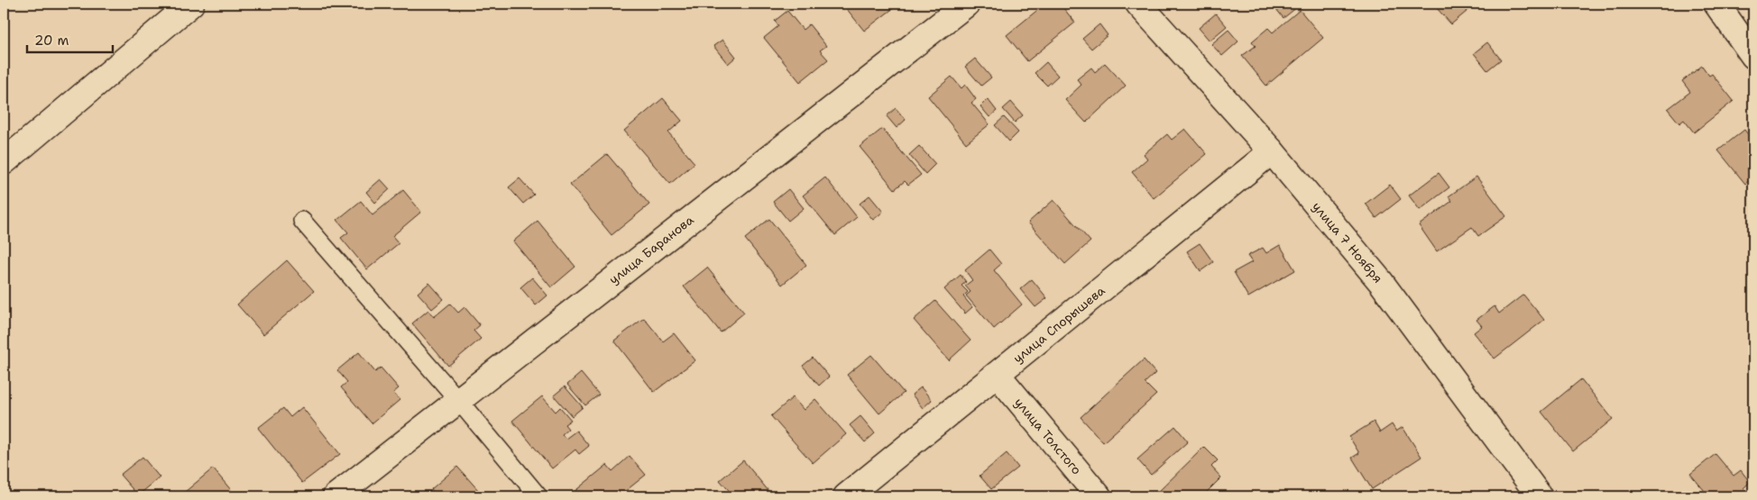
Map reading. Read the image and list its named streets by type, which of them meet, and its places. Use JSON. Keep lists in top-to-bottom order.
{
  "streets": {
    "street": [
      "улица 7 Ноября",
      "улица Баранова",
      "улица Спорышева",
      "улица Толстого"
    ]
  },
  "crossings": [
    ["улица 7 Ноября", "улица Спорышева"],
    ["улица Спорышева", "улица Толстого"]
  ],
  "scale_bar": "20 m"
}
